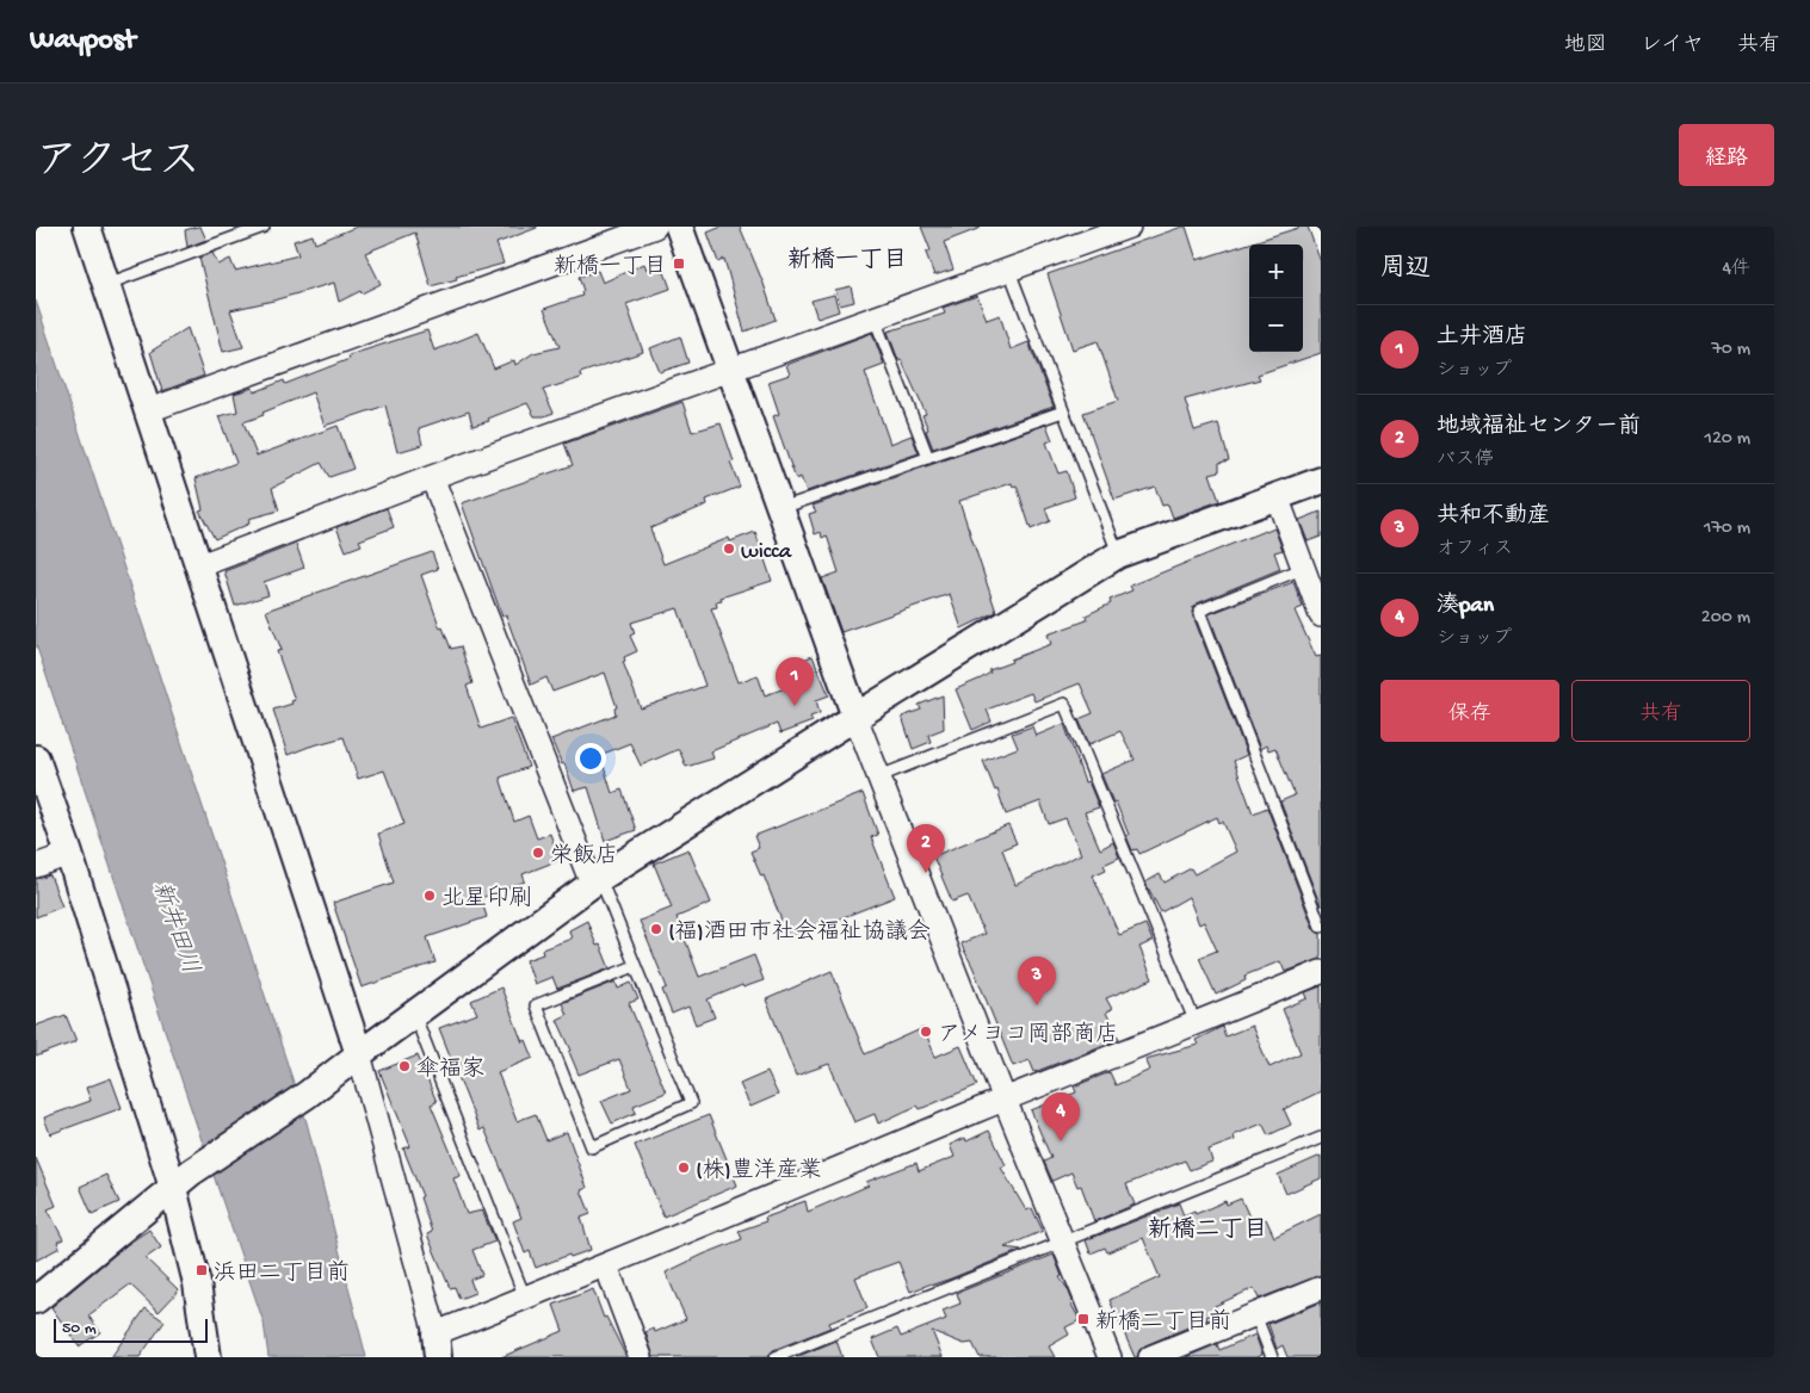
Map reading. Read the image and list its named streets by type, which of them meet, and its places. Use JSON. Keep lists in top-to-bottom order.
{
  "districts": ["新橋一丁目", "新橋二丁目"],
  "water": ["新井田川"],
  "places": {
    "transit": ["新橋一丁目", "浜田二丁目前", "新橋二丁目前"],
    "other": [
      "wicca",
      "栄飯店",
      "北星印刷",
      "(福)酒田市社会福祉協議会",
      "アメヨコ岡部商店",
      "傘福家",
      "(株)豊洋産業"
    ]
  },
  "scale_bar": "50 m",
  "page": {
    "header": "Waypost",
    "nav": ["地図", "レイヤ", "共有"],
    "title": "アクセス",
    "buttons": [
      "経路",
      ["保存", "共有"]
    ],
    "heading": ["周辺", "4件"],
    "map_buttons": ["+", "−"],
    "list": [
      {
        "mark": "1",
        "name": "土井酒店",
        "note": "ショップ",
        "value": "70 m"
      },
      {
        "mark": "2",
        "name": "地域福祉センター前",
        "note": "バス停",
        "value": "120 m"
      },
      {
        "mark": "3",
        "name": "共和不動産",
        "note": "オフィス",
        "value": "170 m"
      },
      {
        "mark": "4",
        "name": "湊pan",
        "note": "ショップ",
        "value": "200 m"
      }
    ],
    "pins": [
      "1",
      "2",
      "3",
      "4"
    ],
    "scale": "50 m"
  }
}
